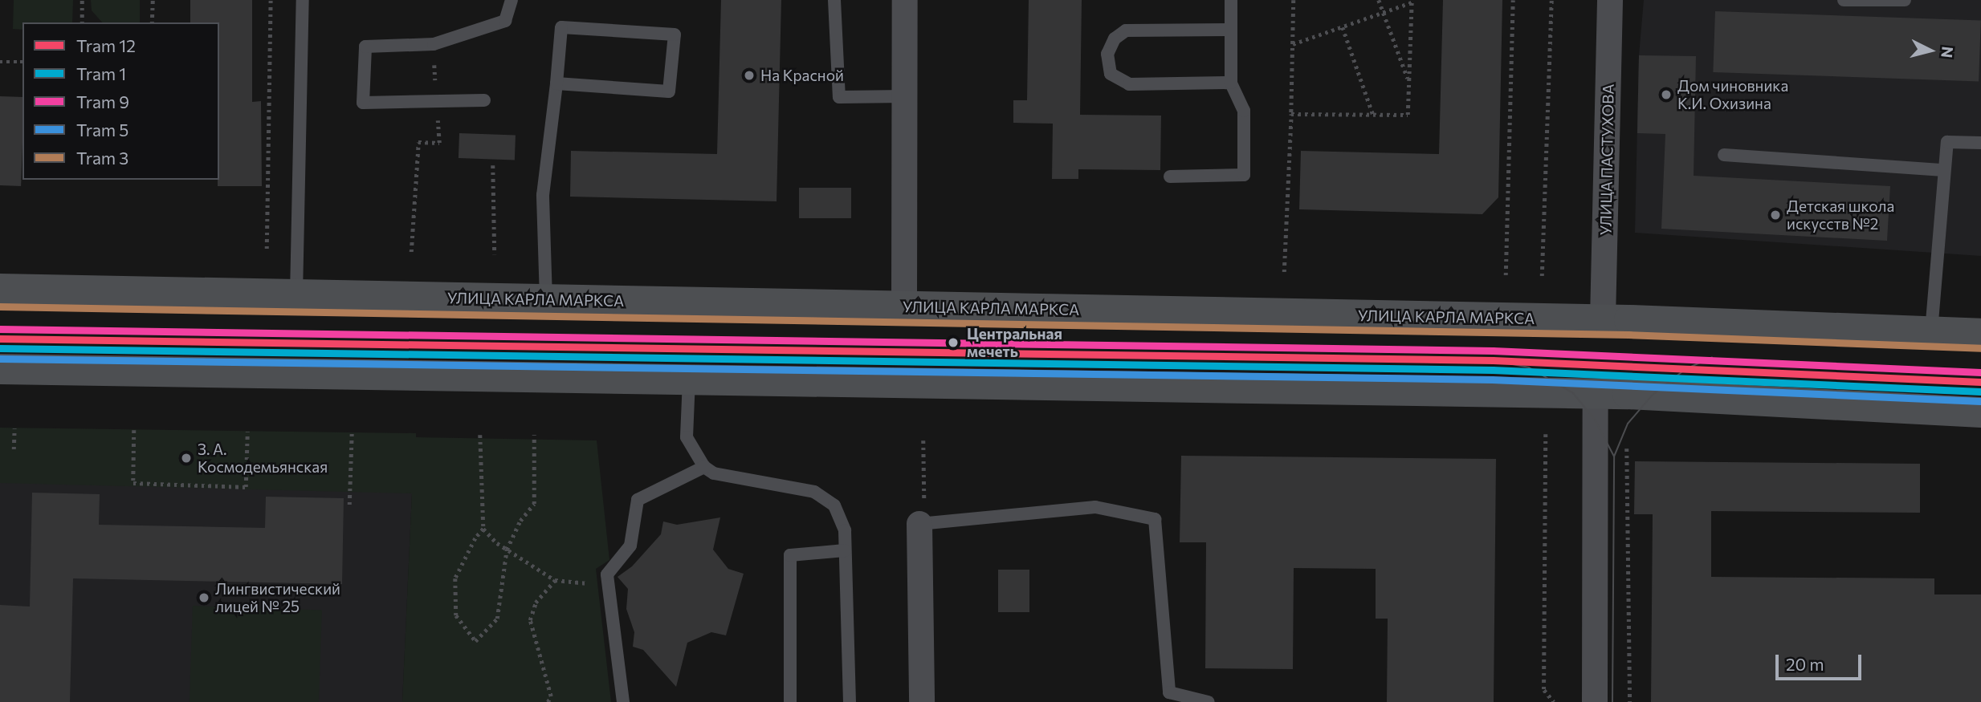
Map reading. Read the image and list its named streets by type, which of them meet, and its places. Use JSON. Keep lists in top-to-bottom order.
{
  "streets": {
    "main road": ["УЛИЦА КАРЛА МАРКСА"],
    "street": ["УЛИЦА ПАСТУХОВА"]
  },
  "crossings": [
    ["УЛИЦА ПАСТУХОВА", "УЛИЦА КАРЛА МАРКСА"]
  ],
  "places": [
    "На Красной",
    "Дом чиновника К.И. Охизина",
    "Детская школа искусств №2",
    "Центральная мечеть",
    "З. А. Космодемьянская",
    "Лингвистический лицей № 25"
  ],
  "lines": [
    "tram line 3",
    "tram line 9",
    "tram line 12",
    "tram line 1",
    "tram line 5"
  ],
  "legend": [
    "Tram 12",
    "Tram 1",
    "Tram 9",
    "Tram 5",
    "Tram 3"
  ],
  "scale_bar": "20 m",
  "north": "right"
}
